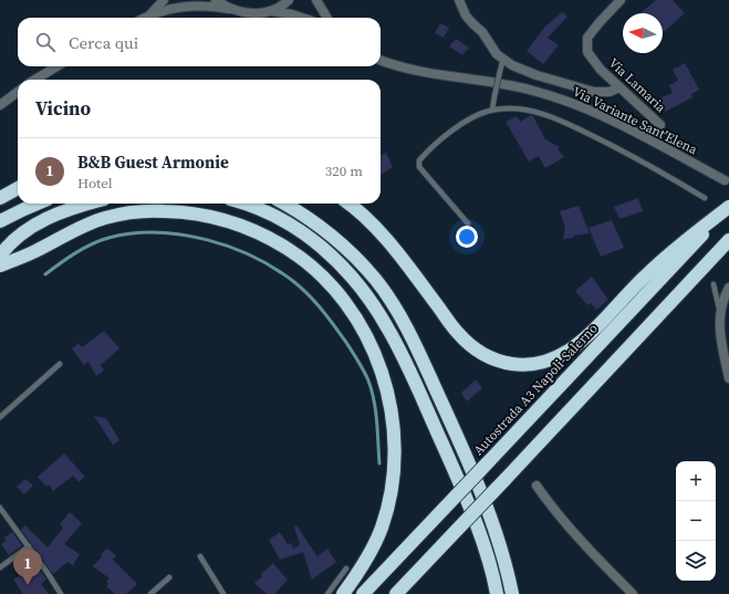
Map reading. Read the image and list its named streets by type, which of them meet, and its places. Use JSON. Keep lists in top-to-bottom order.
{
  "streets": {
    "highway": ["Autostrada A3 Napoli-Salerno"],
    "street": ["Via Lamaria", "Via Variante Sant'Elena"]
  },
  "north": "left",
  "page": {
    "search": "Cerca qui",
    "heading": "Vicino",
    "list": [
      {
        "mark": "1",
        "name": "B&B Guest Armonie",
        "note": "Hotel",
        "value": "320 m"
      }
    ],
    "map_buttons": ["+", "−"],
    "pins": "1"
  }
}
